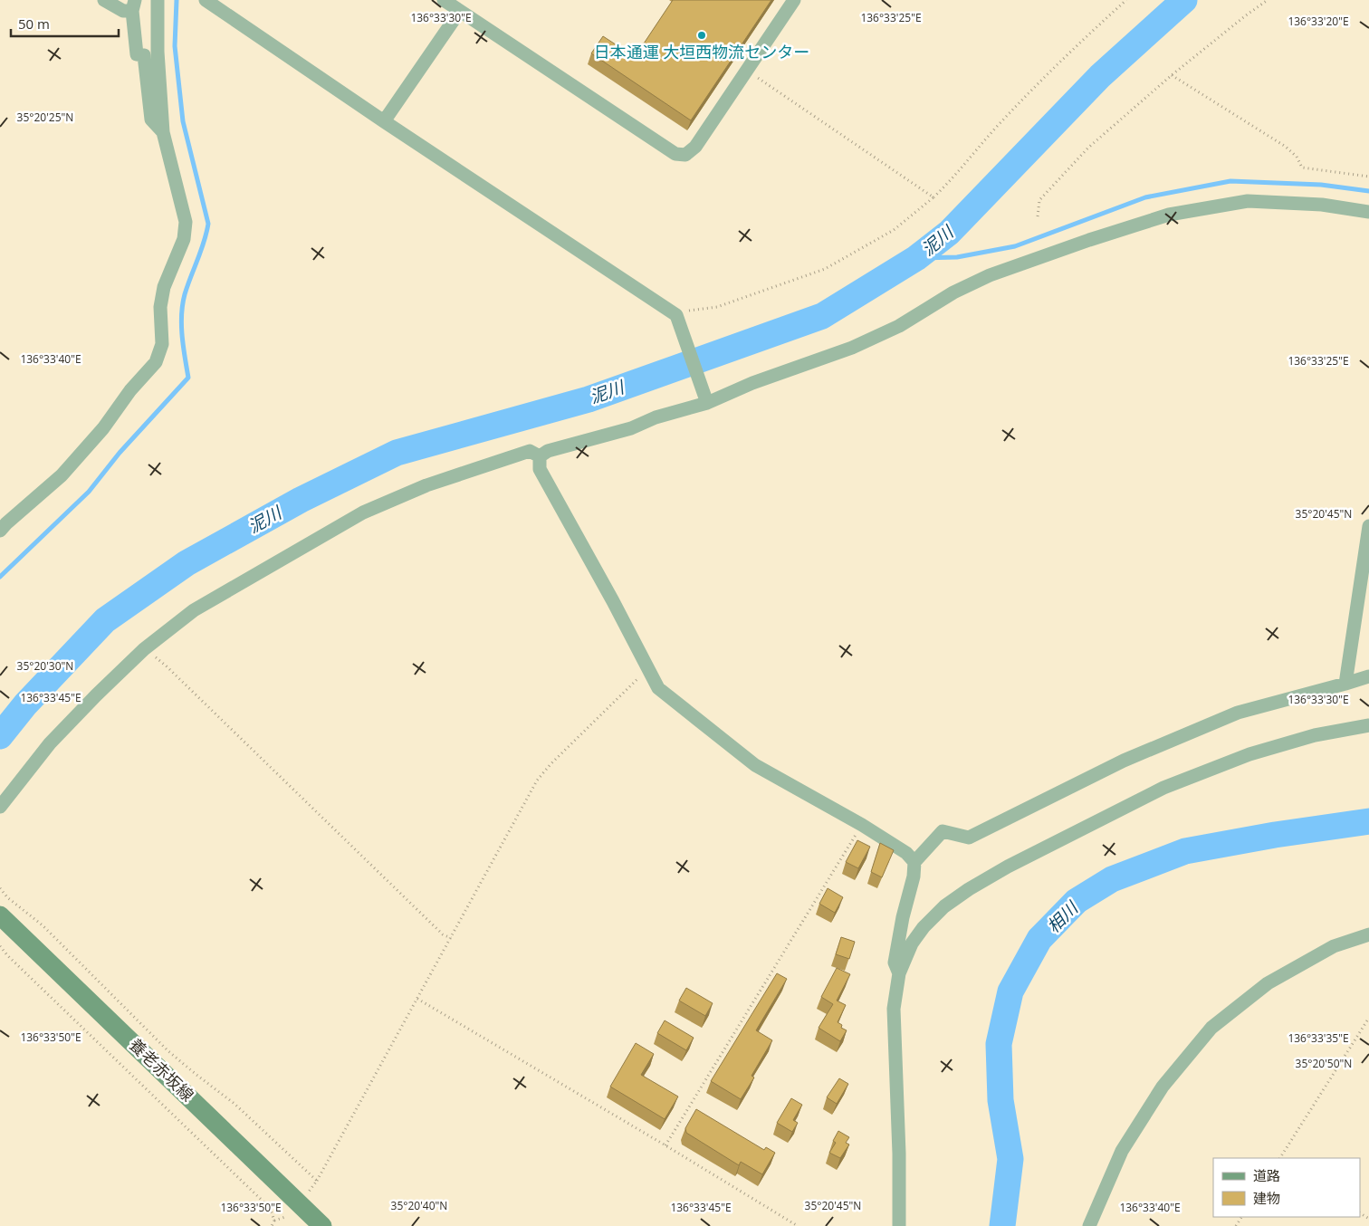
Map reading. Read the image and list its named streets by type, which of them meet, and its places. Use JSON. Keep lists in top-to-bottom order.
{
  "streets": {
    "main road": ["養老赤坂線"]
  },
  "water": ["泥川", "相川"],
  "places": ["日本通運 大垣西物流センター"],
  "legend": ["道路", "建物"],
  "scale_bar": "50 m",
  "coordinates": [
    "136°33'30\"E",
    "136°33'25\"E",
    "136°33'20\"E",
    "35°20'25\"N",
    "136°33'40\"E",
    "35°20'45\"N",
    "35°20'30\"N",
    "136°33'45\"E",
    "136°33'50\"E",
    "136°33'35\"E",
    "35°20'50\"N",
    "35°20'40\"N"
  ]
}
